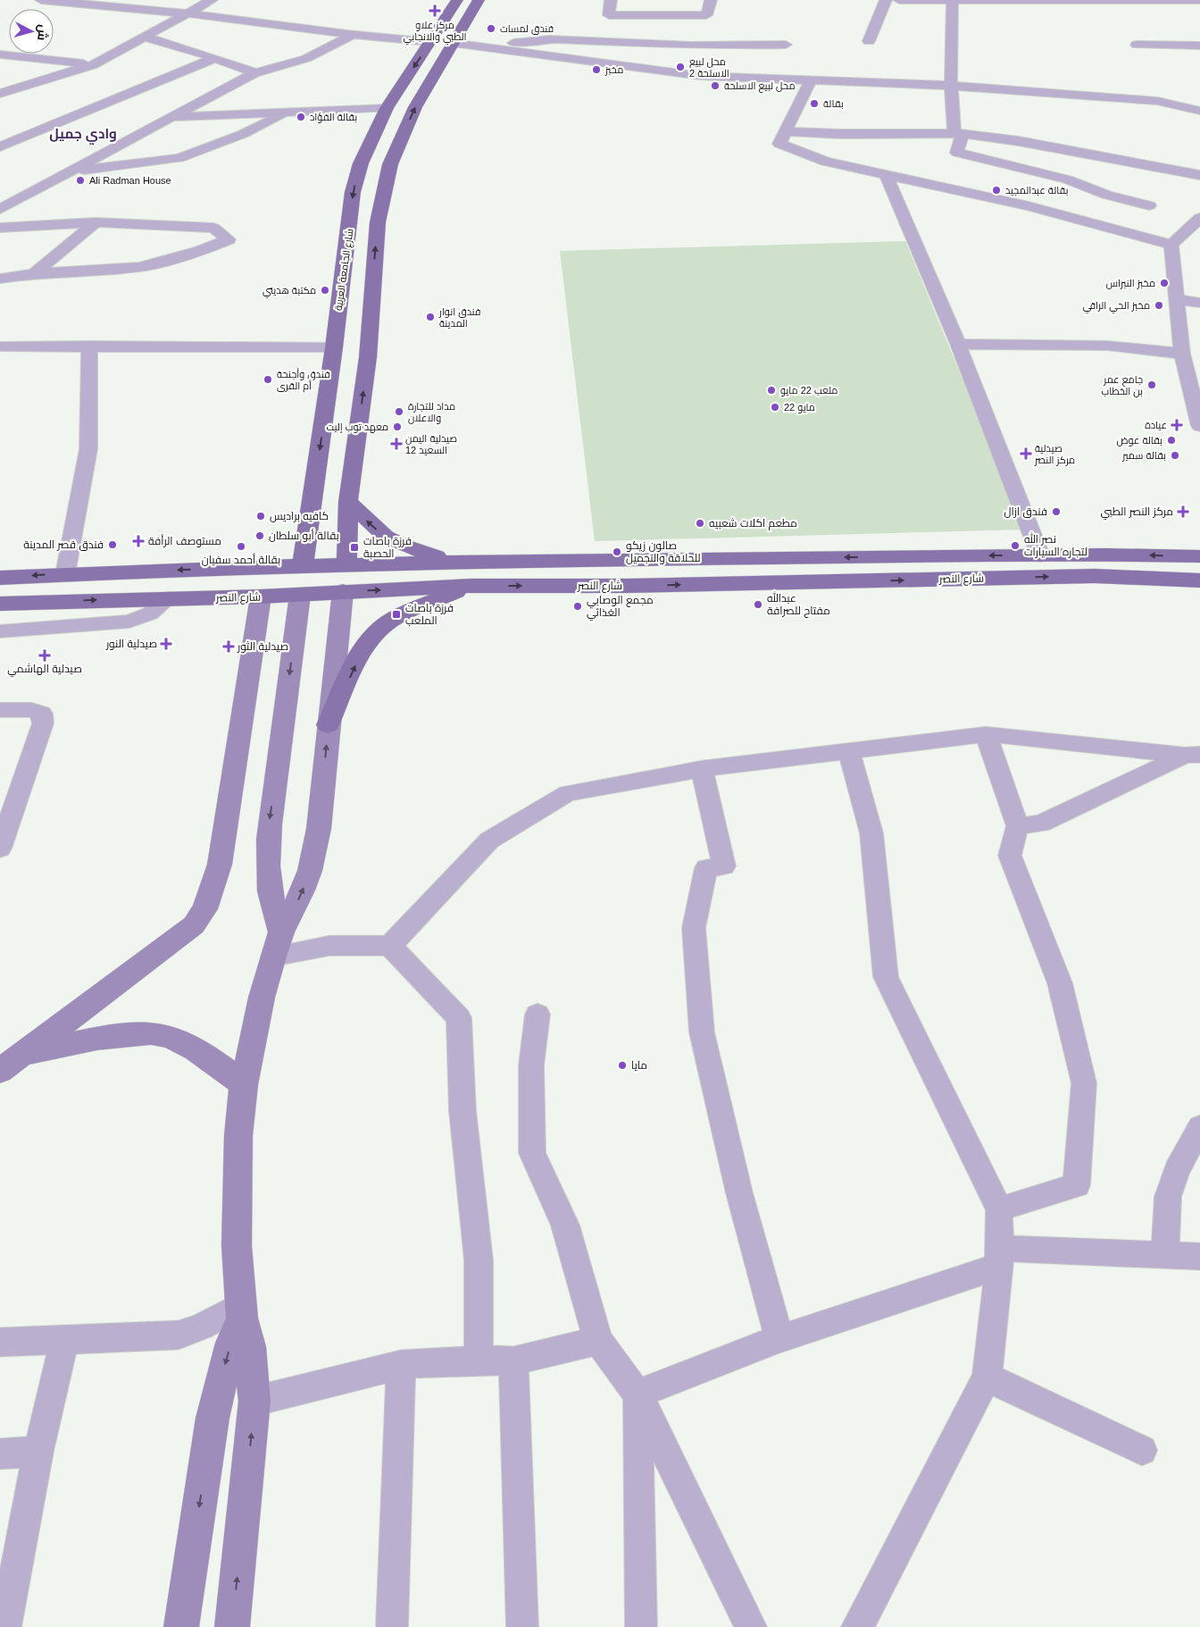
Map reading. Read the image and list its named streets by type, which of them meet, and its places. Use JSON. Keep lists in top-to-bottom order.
{
  "streets": {
    "main road": ["شارع الجامعة العربية", "شارع النصر"]
  },
  "crossings": [
    ["شارع الجامعة العربية", "شارع النصر"]
  ],
  "districts": ["وادي جميل"],
  "places": {
    "health": [
      "مركز علاو الطبي والانجابي",
      "عيادة",
      "صيدلية اليمن السعيد 12",
      "صيدلية مركز النصر",
      "مركز النصر الطبي",
      "مستوصف الرأفة",
      "صيدلية النور",
      "صيدلية الثور",
      "صيدلية الهاشمي"
    ],
    "other": [
      "فندق لمسات",
      "محل لبيع الاسلحة 2",
      "مخبز",
      "محل لبيع الاسلحة",
      "بقالة",
      "بقالة الفؤاد",
      "Ali Radman House",
      "بقالة عبدالمجيد",
      "مخبز النبراس",
      "مكتبة هديتي",
      "مخبز الحي الراقي",
      "فندق انوار المدينة",
      "فندق وأجنحة أم القرى",
      "جامع عمر بن الخطاب",
      "ملعب 22 مايو",
      "22 مايو",
      "مداد للتجارة والاعلان",
      "معهد توب إليت",
      "بقالة عوض",
      "بقالة سمير",
      "فندق ازال",
      "كافيه براديس",
      "مطعم اكلات شعبيه",
      "بقالة أبو سلطان",
      "فندق قصر المدينة",
      "نصر الله لتجاره السيارات",
      "بقالة أحمد سفيان",
      "صالون زيكو للحلاقة والتجميل",
      "عبدالله مفتاح للصرافة",
      "مجمع الوصابي الغذائي",
      "مايا"
    ],
    "transit": ["فرزة باصات الحصبة", "فرزة باصات الملعب"]
  },
  "north": "right"
}
